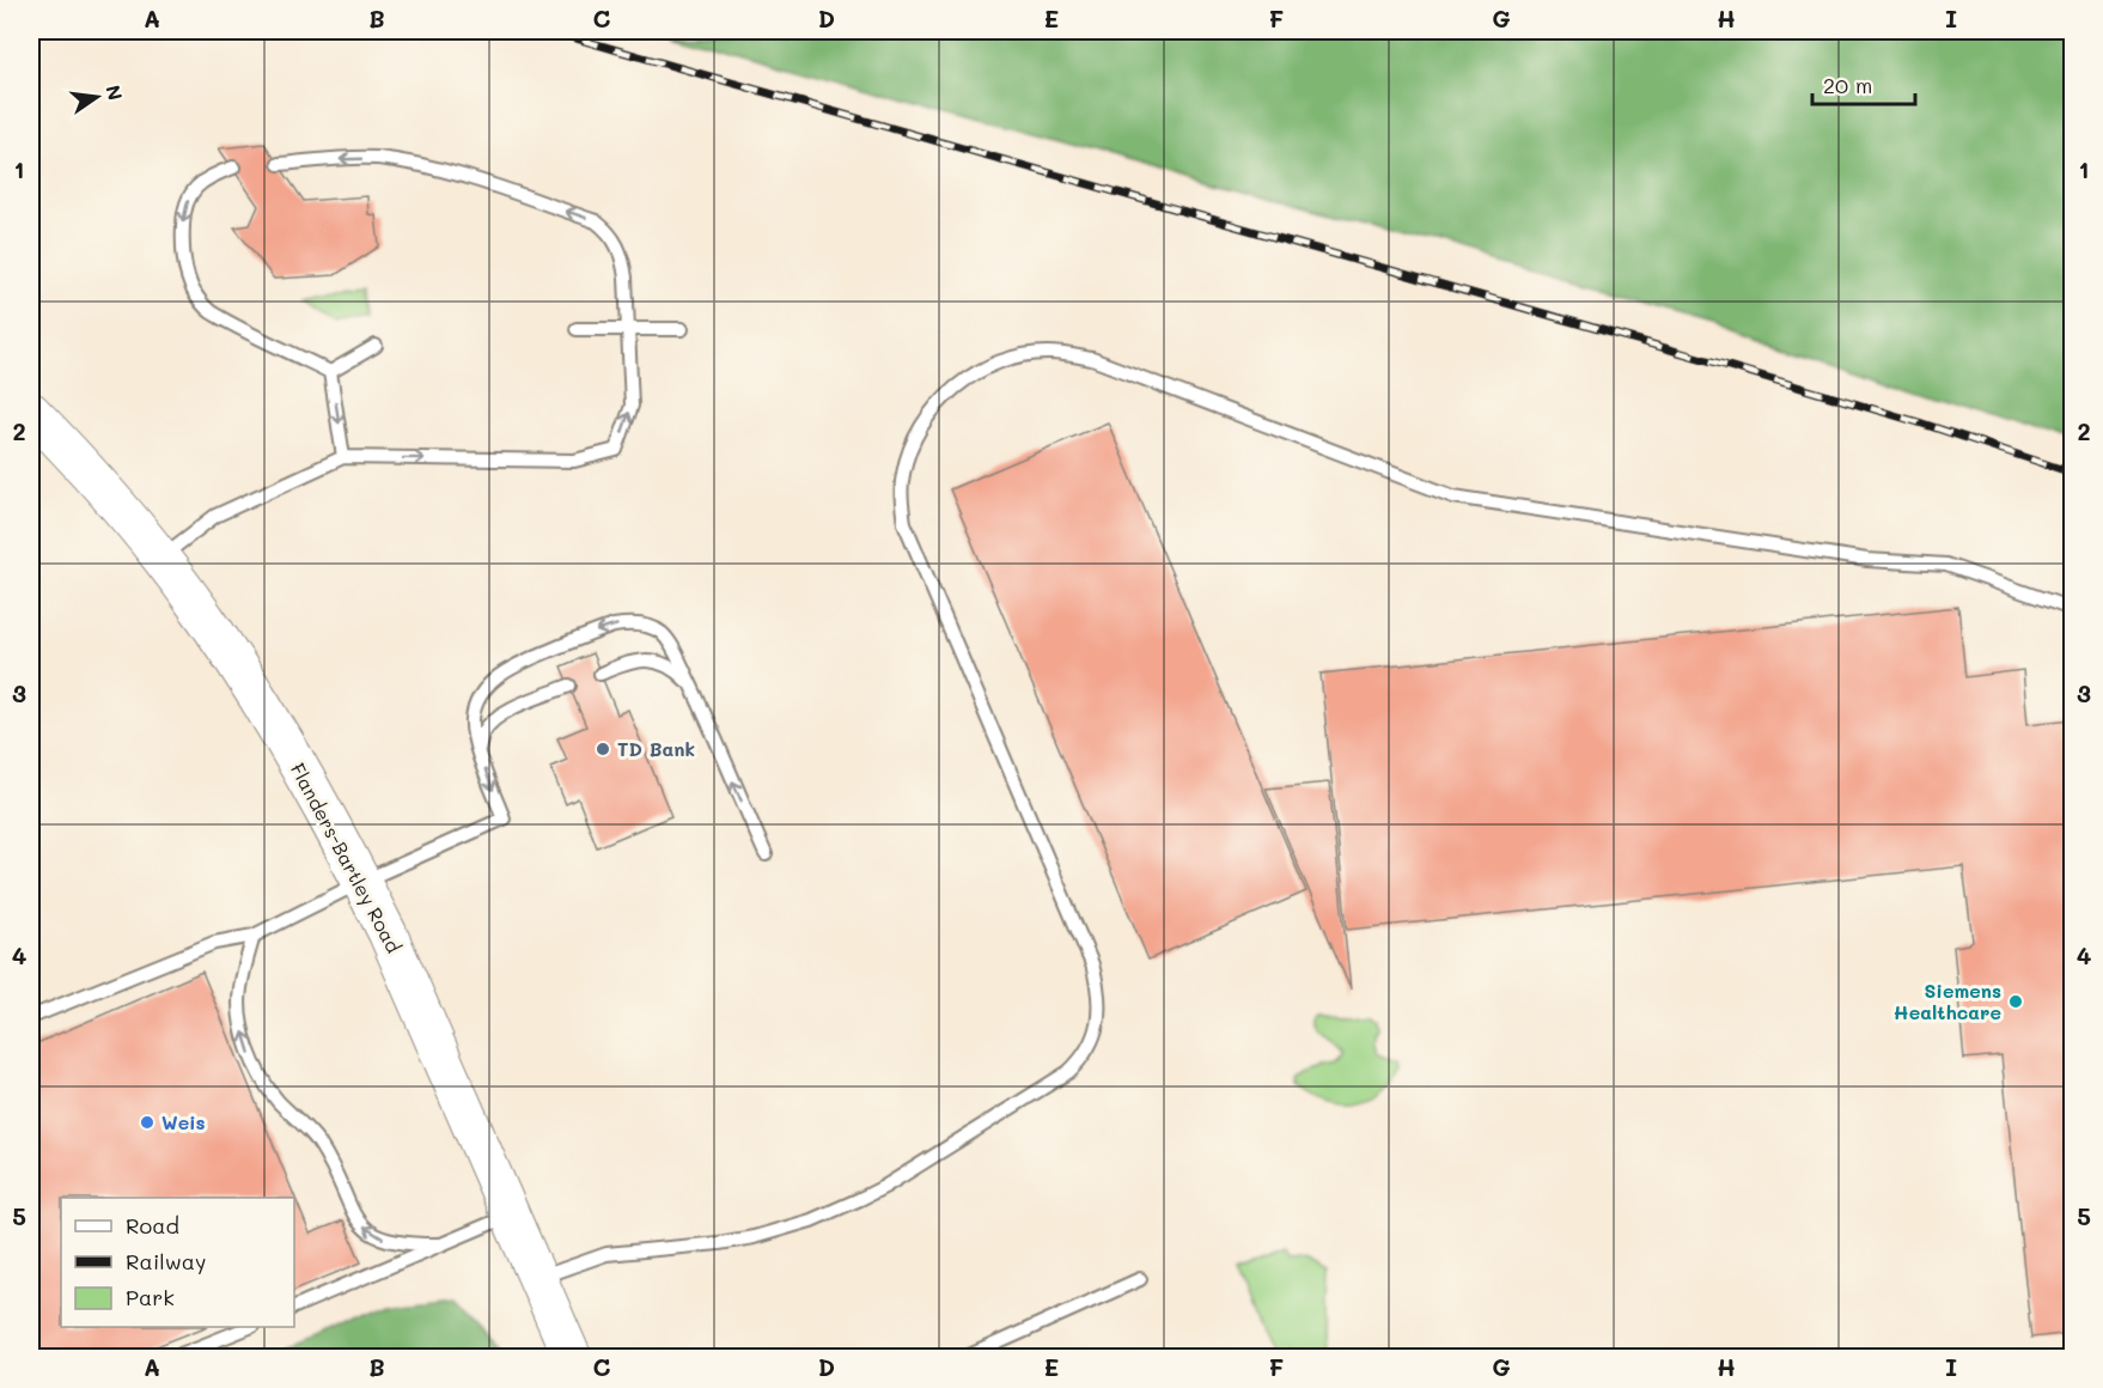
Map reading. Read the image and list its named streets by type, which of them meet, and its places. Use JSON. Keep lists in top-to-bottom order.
{
  "streets": {
    "street": ["Flanders-Bartley Road"]
  },
  "places": ["TD Bank", "Siemens Healthcare", "Weis"],
  "legend": ["Road", "Railway", "Park"],
  "scale_bar": "20 m",
  "north": "right",
  "grid": {
    "columns": [
      "A",
      "B",
      "C",
      "D",
      "E",
      "F",
      "G",
      "H",
      "I"
    ],
    "rows": [
      "1",
      "2",
      "3",
      "4",
      "5"
    ]
  }
}
